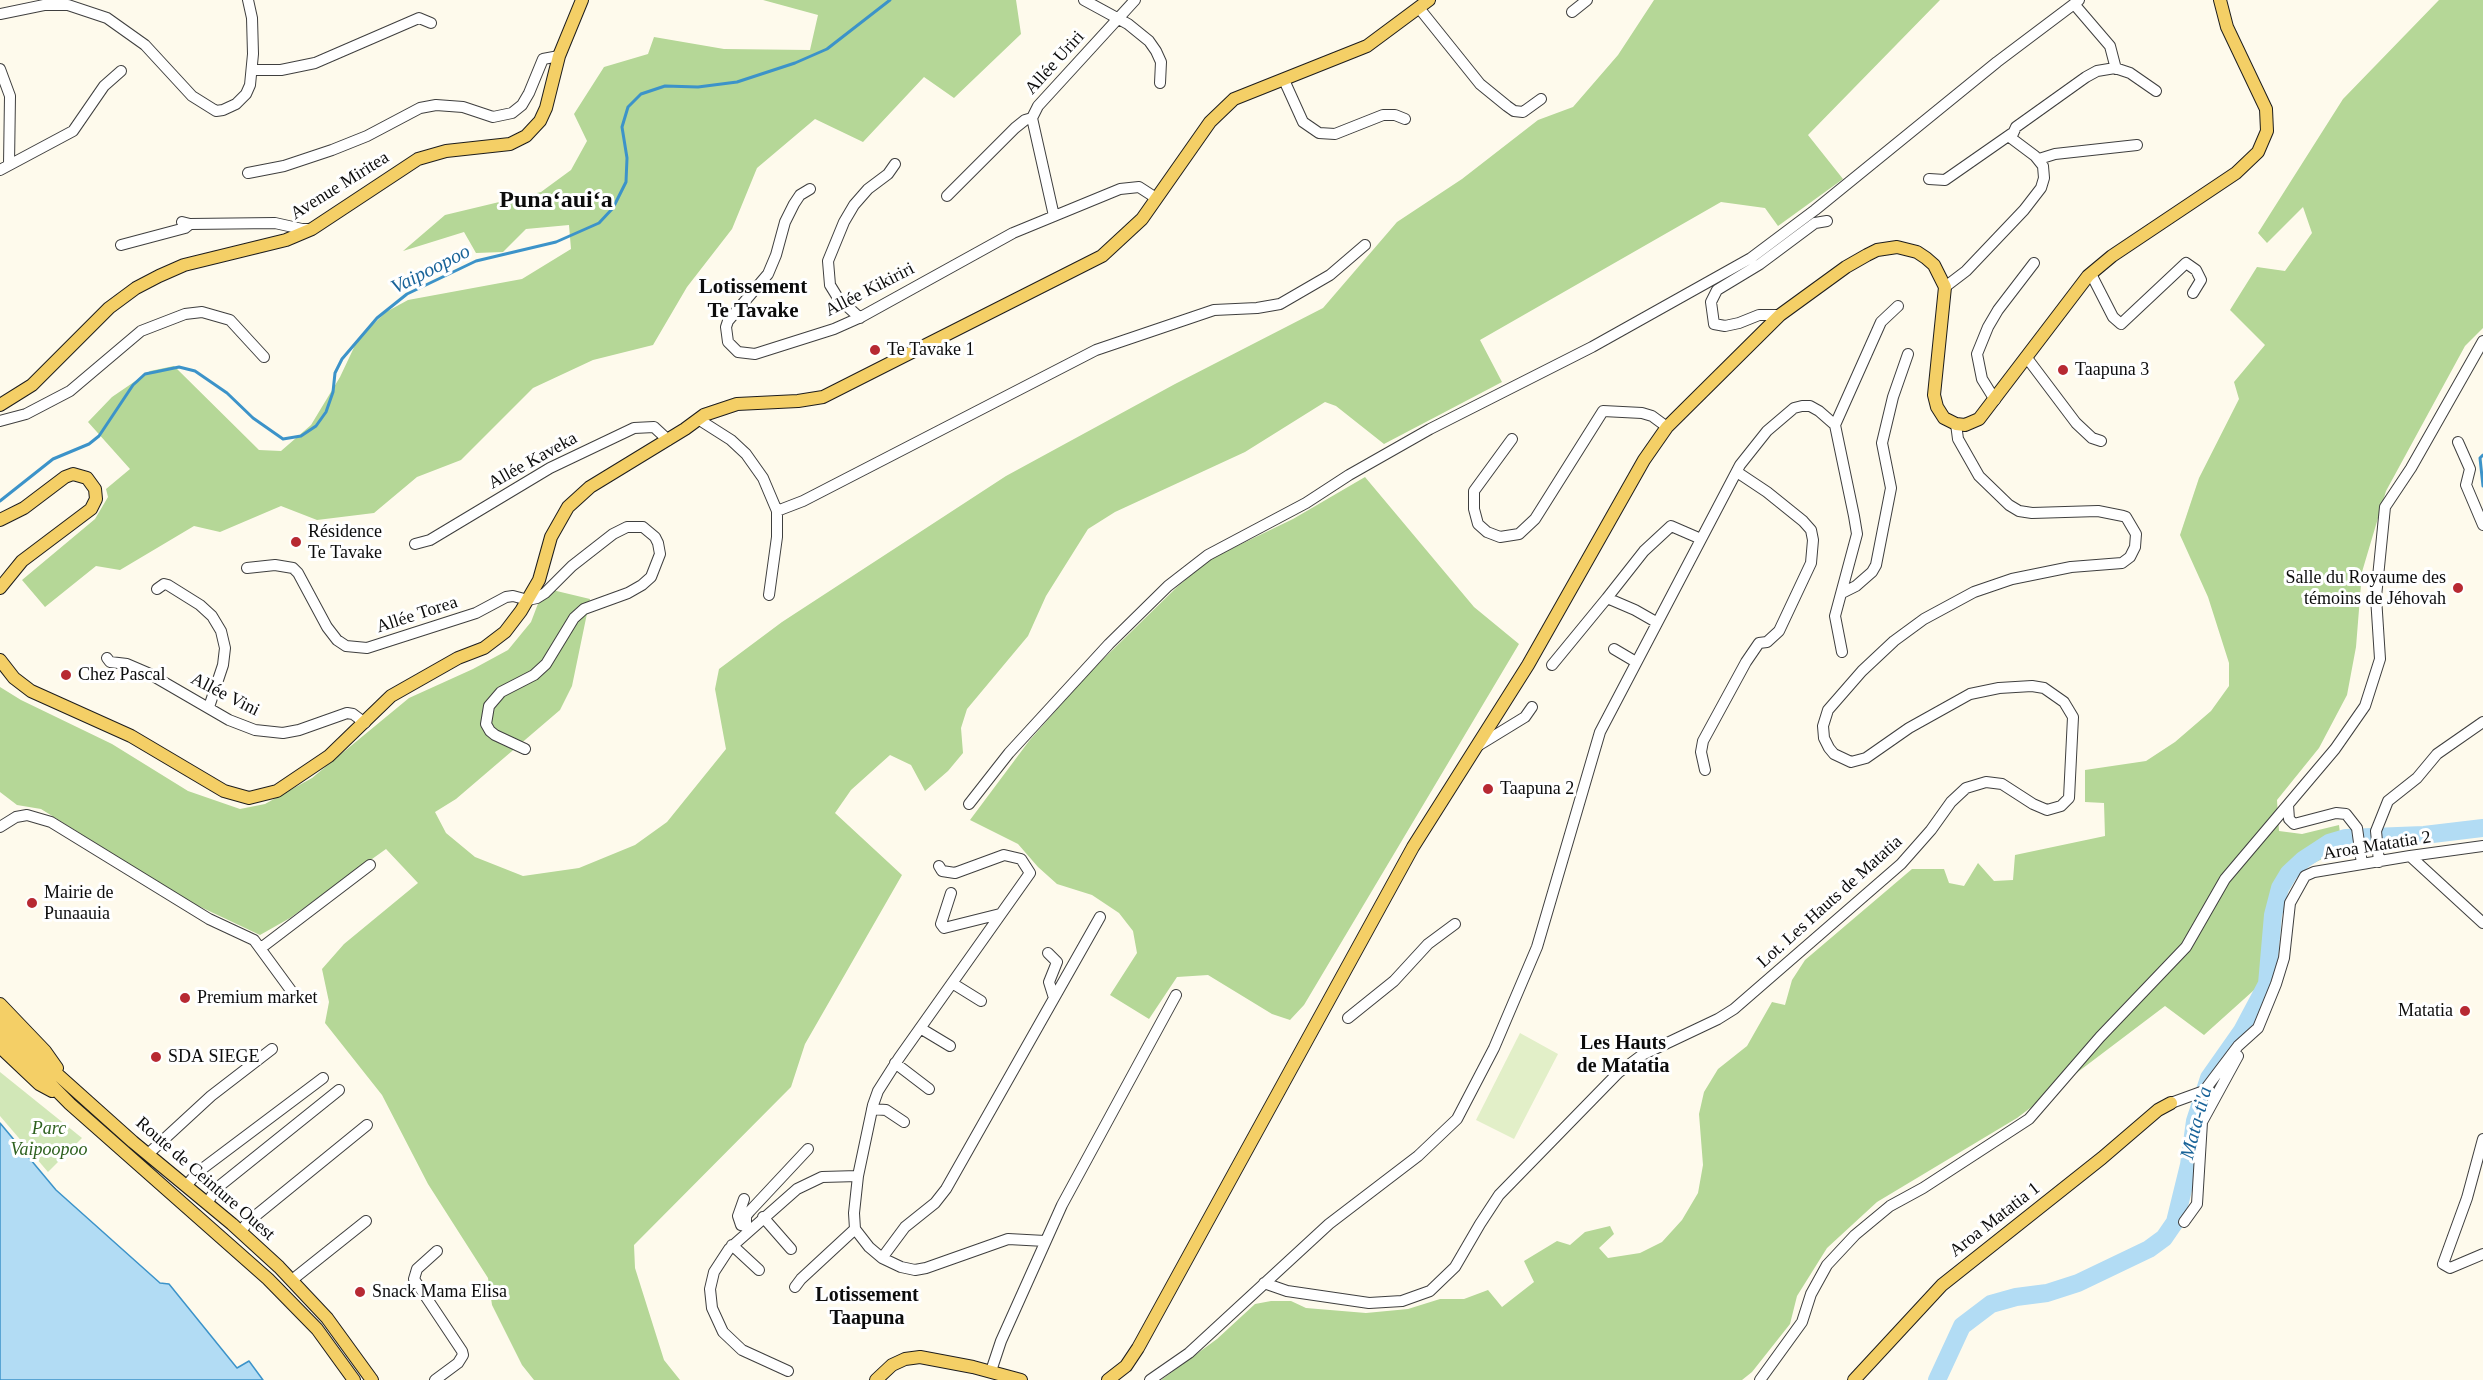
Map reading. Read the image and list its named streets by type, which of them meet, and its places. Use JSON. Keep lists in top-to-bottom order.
{
  "streets": {
    "main road": ["Avenue Miritea", "Route de Ceinture Ouest", "Aroa Matatia 1"],
    "street": [
      "Allée Uriri",
      "Allée Kikiriri",
      "Allée Kaveka",
      "Allée Torea",
      "Allée Vini",
      "Aroa Matatia 2",
      "Lot. Les Hauts de Matatia"
    ]
  },
  "crossings": [
    ["Aroa Matatia 2", "Aroa Matatia 1"]
  ],
  "districts": [
    "Punaʻauiʻa",
    "Lotissement Te Tavake",
    "Les Hauts de Matatia",
    "Lotissement Taapuna"
  ],
  "water": ["Vaipoopoo", "Mata-ti'a"],
  "parks": ["Parc Vaipoopoo"],
  "places": [
    "Te Tavake 1",
    "Taapuna 3",
    "Résidence Te Tavake",
    "Salle du Royaume des témoins de Jéhovah",
    "Chez Pascal",
    "Taapuna 2",
    "Mairie de Punaauia",
    "Premium market",
    "Matatia",
    "SDA SIEGE",
    "Snack Mama Elisa"
  ]
}
